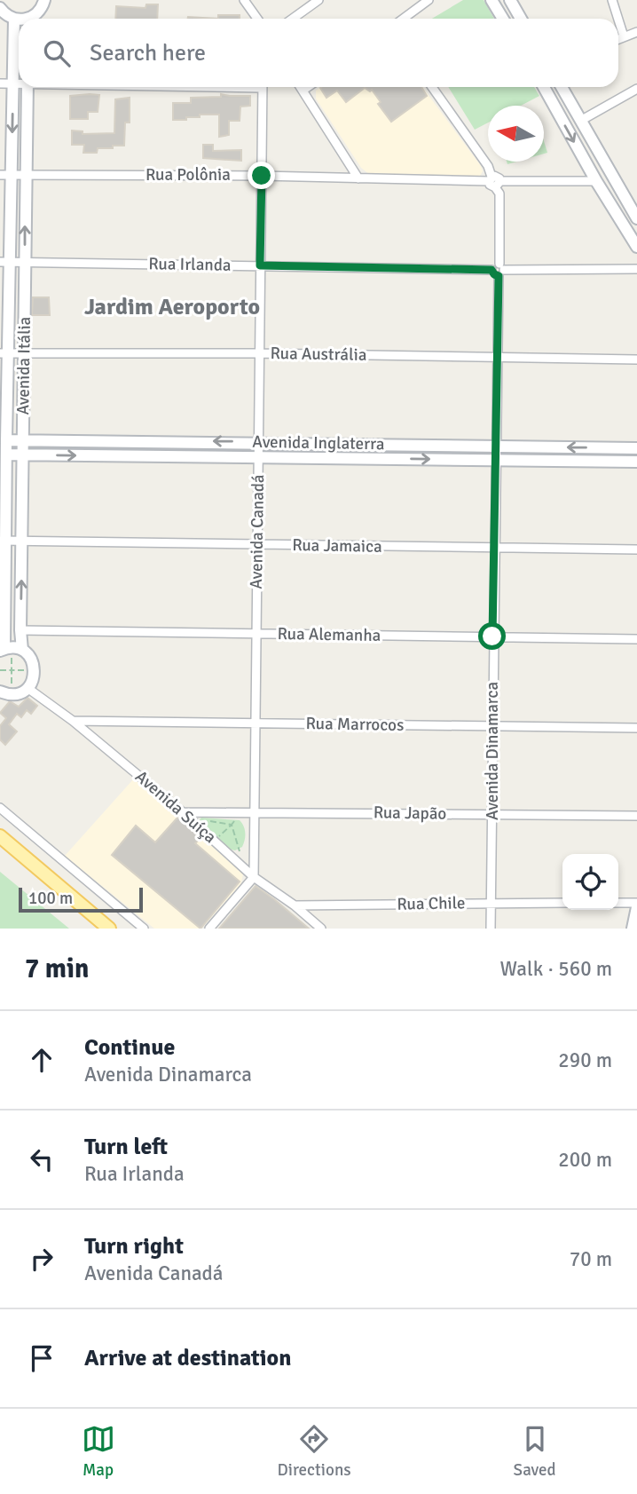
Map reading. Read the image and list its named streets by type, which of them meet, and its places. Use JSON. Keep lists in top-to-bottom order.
{
  "streets": {
    "street": [
      "Rua Polônia",
      "Rua Irlanda",
      "Rua Austrália",
      "Avenida Itália",
      "Avenida Inglaterra",
      "Avenida Canadá",
      "Rua Jamaica",
      "Rua Alemanha",
      "Rua Marrocos",
      "Avenida Dinamarca",
      "Avenida Suíça",
      "Rua Japão",
      "Rua Chile"
    ]
  },
  "crossings": [
    ["Rua Polônia", "Avenida Itália"],
    ["Rua Polônia", "Avenida Canadá"],
    ["Rua Irlanda", "Avenida Itália"],
    ["Rua Irlanda", "Avenida Canadá"],
    ["Rua Irlanda", "Avenida Dinamarca"],
    ["Rua Austrália", "Avenida Itália"],
    ["Rua Austrália", "Avenida Canadá"],
    ["Rua Austrália", "Avenida Dinamarca"],
    ["Avenida Itália", "Avenida Inglaterra"],
    ["Avenida Itália", "Rua Jamaica"],
    ["Avenida Itália", "Rua Alemanha"],
    ["Avenida Inglaterra", "Avenida Canadá"],
    ["Avenida Inglaterra", "Avenida Dinamarca"],
    ["Avenida Canadá", "Rua Jamaica"],
    ["Avenida Canadá", "Rua Alemanha"],
    ["Avenida Canadá", "Rua Marrocos"],
    ["Avenida Canadá", "Avenida Suíça"],
    ["Avenida Canadá", "Rua Japão"],
    ["Rua Jamaica", "Avenida Dinamarca"],
    ["Rua Alemanha", "Avenida Dinamarca"],
    ["Rua Marrocos", "Avenida Dinamarca"],
    ["Rua Marrocos", "Avenida Suíça"],
    ["Avenida Dinamarca", "Rua Japão"],
    ["Avenida Dinamarca", "Rua Chile"],
    ["Avenida Suíça", "Rua Japão"],
    ["Avenida Suíça", "Rua Chile"]
  ],
  "districts": ["Jardim Aeroporto"],
  "scale_bar": "100 m",
  "north": "left",
  "page": {
    "search": "Search here",
    "scale": "100 m",
    "heading": ["7 min", "Walk · 560 m"],
    "list": [
      ["Continue", "Avenida Dinamarca", "290 m"],
      ["Turn left", "Rua Irlanda", "200 m"],
      ["Turn right", "Avenida Canadá", "70 m"],
      "Arrive at destination"
    ],
    "nav": ["Map", "Directions", "Saved"]
  }
}
